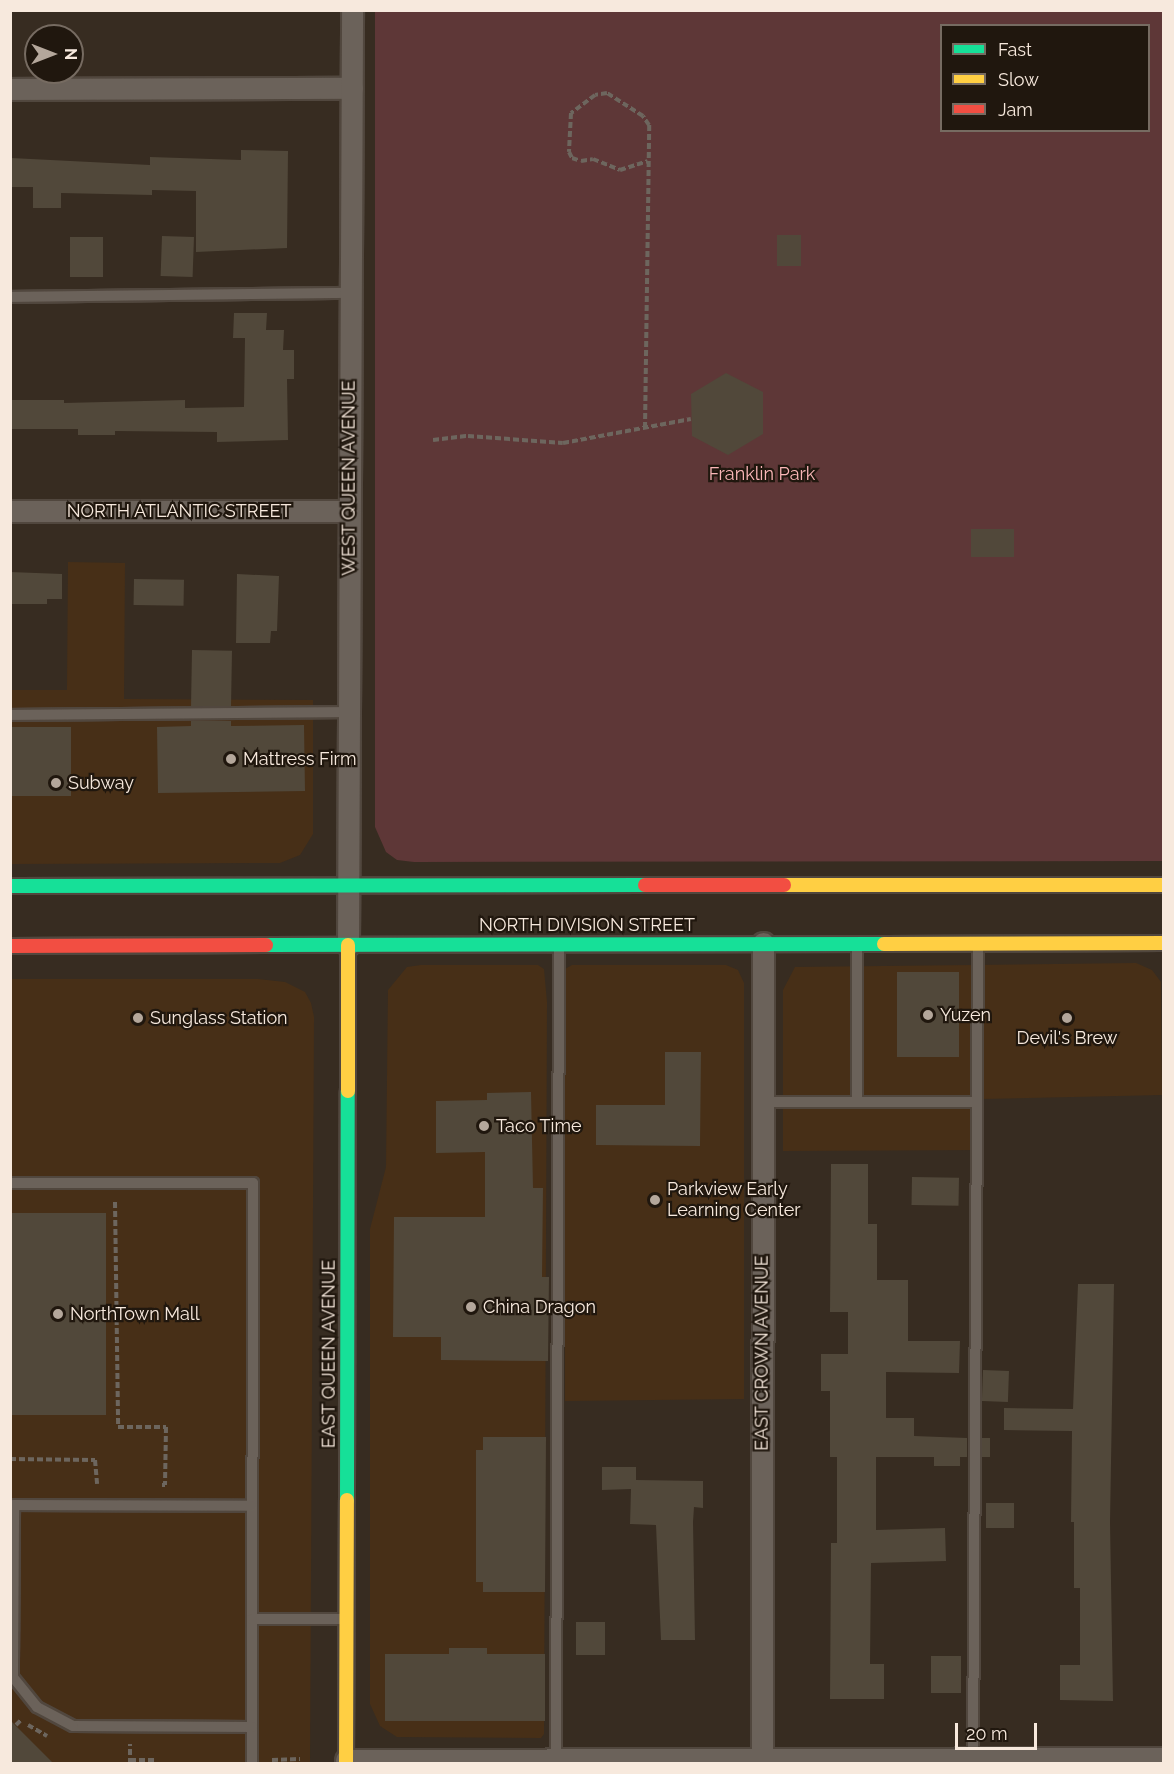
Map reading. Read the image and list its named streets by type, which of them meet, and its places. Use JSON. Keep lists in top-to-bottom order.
{
  "streets": {
    "main road": ["NORTH DIVISION STREET", "EAST QUEEN AVENUE"],
    "street": ["WEST QUEEN AVENUE", "NORTH ATLANTIC STREET", "EAST CROWN AVENUE"]
  },
  "crossings": [
    ["WEST QUEEN AVENUE", "NORTH ATLANTIC STREET"],
    ["WEST QUEEN AVENUE", "NORTH DIVISION STREET"],
    ["WEST QUEEN AVENUE", "EAST QUEEN AVENUE"],
    ["NORTH DIVISION STREET", "EAST CROWN AVENUE"],
    ["NORTH DIVISION STREET", "EAST QUEEN AVENUE"]
  ],
  "parks": ["Franklin Park"],
  "places": [
    "Mattress Firm",
    "Subway",
    "Yuzen",
    "Sunglass Station",
    "Devil's Brew",
    "Taco Time",
    "Parkview Early Learning Center",
    "China Dragon",
    "NorthTown Mall"
  ],
  "legend": ["Fast", "Slow", "Jam"],
  "scale_bar": "20 m",
  "north": "right"
}
